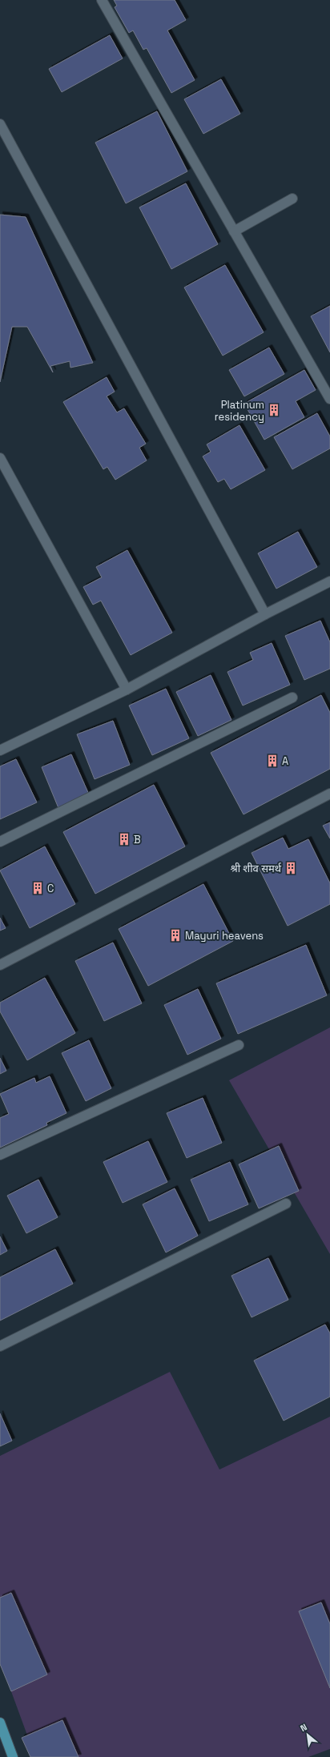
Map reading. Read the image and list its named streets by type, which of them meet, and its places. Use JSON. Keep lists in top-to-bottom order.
{
  "places": {
    "building": [
      "Platinum residency",
      "A",
      "B",
      "श्री शीव समर्थ",
      "C",
      "Mayuri heavens"
    ]
  },
  "north": "top left"
}
